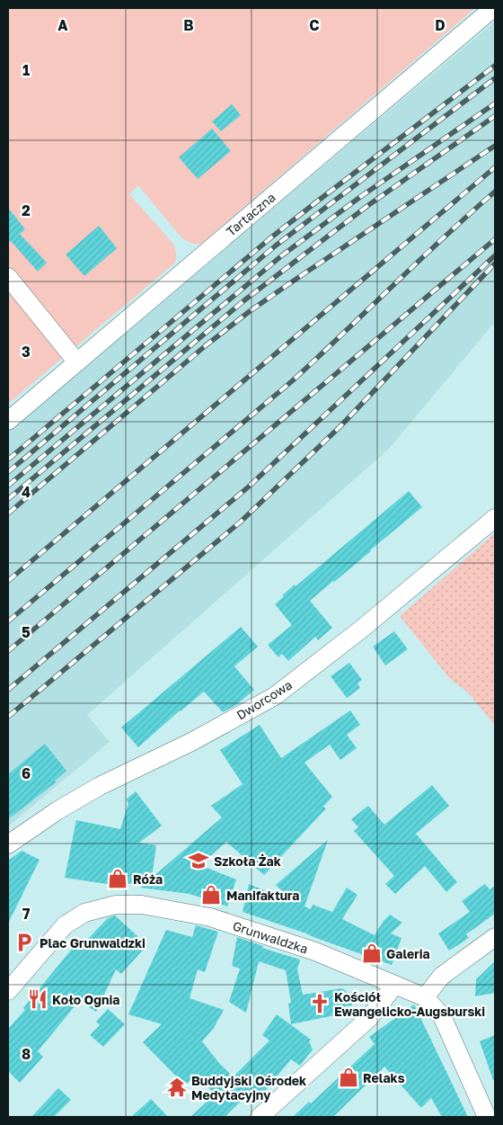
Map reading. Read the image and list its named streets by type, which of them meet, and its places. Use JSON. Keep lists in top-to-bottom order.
{
  "streets": {
    "street": ["Tartaczna", "Dworcowa", "Grunwaldzka"]
  },
  "places": {
    "school or university": ["Szkoła Żak"],
    "shop": [
      "Róża",
      "Manifaktura",
      "Galeria",
      "Relaks"
    ],
    "parking": ["Plac Grunwaldzki"],
    "restaurant": ["Koło Ognia"],
    "church": ["Kościół Ewangelicko-Augsburski"],
    "temple": ["Buddyjski Ośrodek Medytacyjny"]
  },
  "grid": {
    "columns": [
      "A",
      "B",
      "C",
      "D"
    ],
    "rows": [
      "1",
      "2",
      "3",
      "4",
      "5",
      "6",
      "7",
      "8"
    ]
  }
}
